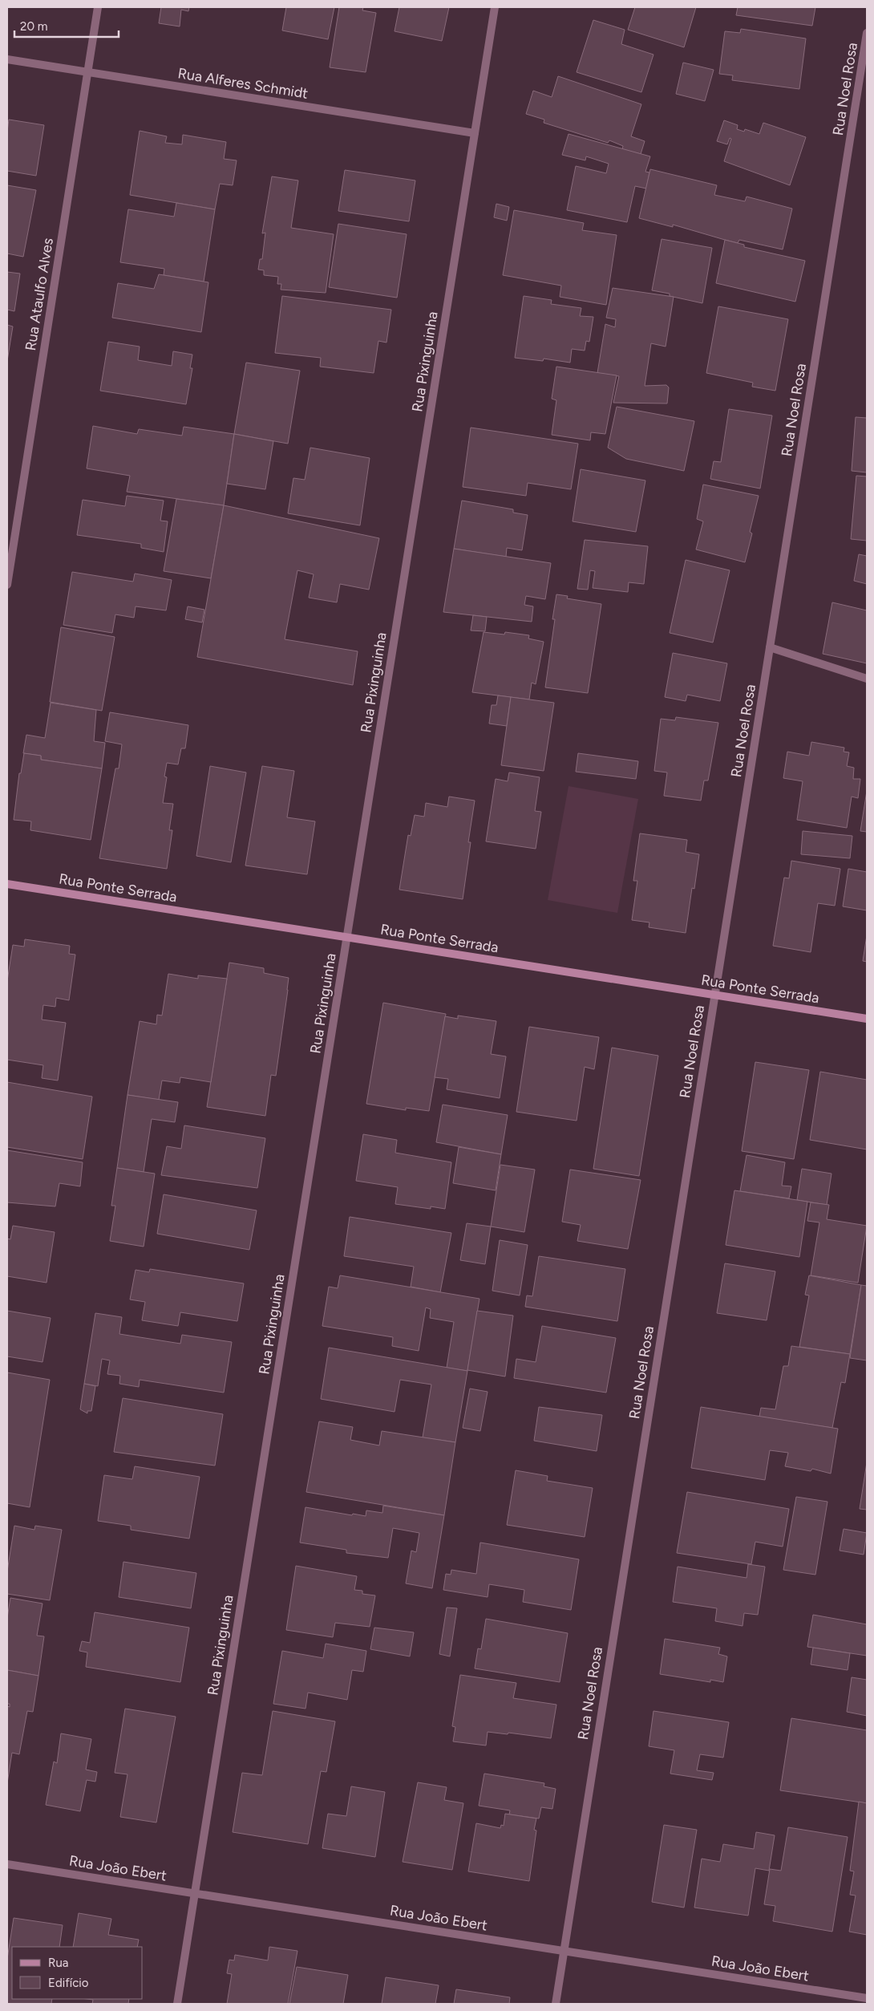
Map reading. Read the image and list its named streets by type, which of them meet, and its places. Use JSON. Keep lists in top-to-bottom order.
{
  "streets": {
    "street": [
      "Rua Alferes Schmidt",
      "Rua Noel Rosa",
      "Rua Ataulfo Alves",
      "Rua Pixinguinha",
      "Rua Ponte Serrada",
      "Rua João Ebert"
    ]
  },
  "crossings": [
    ["Rua Alferes Schmidt", "Rua Ataulfo Alves"],
    ["Rua Alferes Schmidt", "Rua Pixinguinha"],
    ["Rua Noel Rosa", "Rua Ponte Serrada"],
    ["Rua Noel Rosa", "Rua João Ebert"],
    ["Rua Pixinguinha", "Rua Ponte Serrada"],
    ["Rua Pixinguinha", "Rua João Ebert"]
  ],
  "legend": ["Rua", "Edifício"],
  "scale_bar": "20 m"
}
